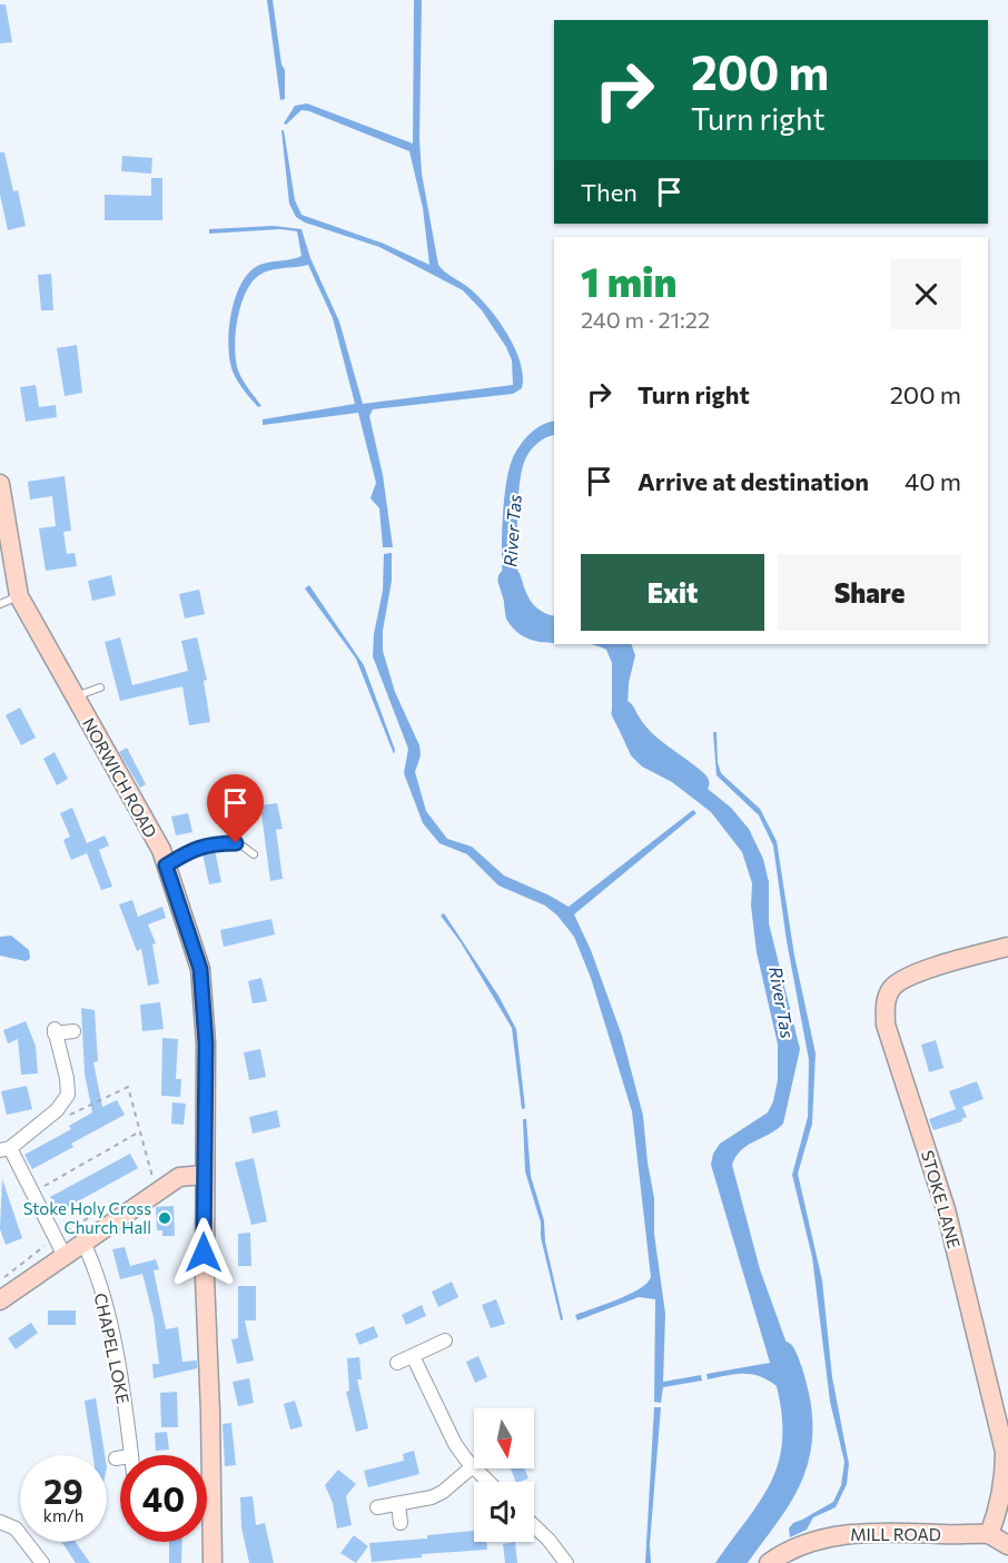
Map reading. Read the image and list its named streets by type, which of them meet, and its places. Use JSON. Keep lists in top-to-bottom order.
{
  "streets": {
    "street": [
      "NORWICH ROAD",
      "STOKE LANE",
      "CHAPEL LOKE",
      "MILL ROAD"
    ]
  },
  "crossings": [
    ["STOKE LANE", "MILL ROAD"]
  ],
  "water": ["River Tas"],
  "places": ["Stoke Holy Cross Church Hall"],
  "north": "bottom",
  "page": {
    "turn": ["200 m", "Turn right"],
    "then": "Then",
    "heading": ["1 min", "240 m · 21:22"],
    "list": [
      {
        "name": "Turn right",
        "value": "200 m"
      },
      {
        "name": "Arrive at destination",
        "value": "40 m"
      }
    ],
    "buttons": ["Exit", "Share"],
    "speed": "29 km/h",
    "limit": "40"
  }
}
